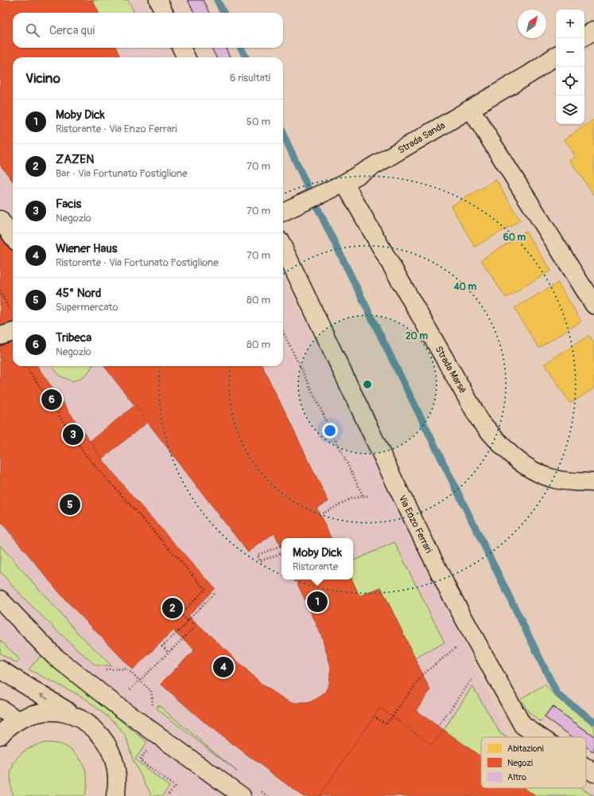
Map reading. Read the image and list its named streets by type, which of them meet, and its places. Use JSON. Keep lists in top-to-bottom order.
{
  "streets": {
    "street": ["Strada Sanda", "Strada Marsè", "Via Enzo Ferrari"]
  },
  "crossings": [
    ["Strada Sanda", "Strada Marsè"]
  ],
  "legend": ["Abitazioni", "Negozi", "Altro"],
  "north": "top right",
  "page": {
    "map_buttons": ["+", "−"],
    "search": "Cerca qui",
    "heading": ["Vicino", "6 risultati"],
    "list": [
      {
        "mark": "1",
        "name": "Moby Dick",
        "note": "Ristorante · Via Enzo Ferrari",
        "value": "50 m"
      },
      {
        "mark": "2",
        "name": "ZAZEN",
        "note": "Bar · Via Fortunato Postiglione",
        "value": "70 m"
      },
      {
        "mark": "3",
        "name": "Facis",
        "note": "Negozio",
        "value": "70 m"
      },
      {
        "mark": "4",
        "name": "Wiener Haus",
        "note": "Ristorante · Via Fortunato Postiglione",
        "value": "70 m"
      },
      {
        "mark": "5",
        "name": "45° Nord",
        "note": "Supermercato",
        "value": "80 m"
      },
      {
        "mark": "6",
        "name": "Tribeca",
        "note": "Negozio",
        "value": "80 m"
      }
    ],
    "pins": [
      "6",
      "3",
      "5",
      "1",
      "2",
      "4"
    ],
    "popup": ["Moby Dick", "Ristorante"]
  },
  "rings": ["60 m", "40 m", "20 m"]
}
